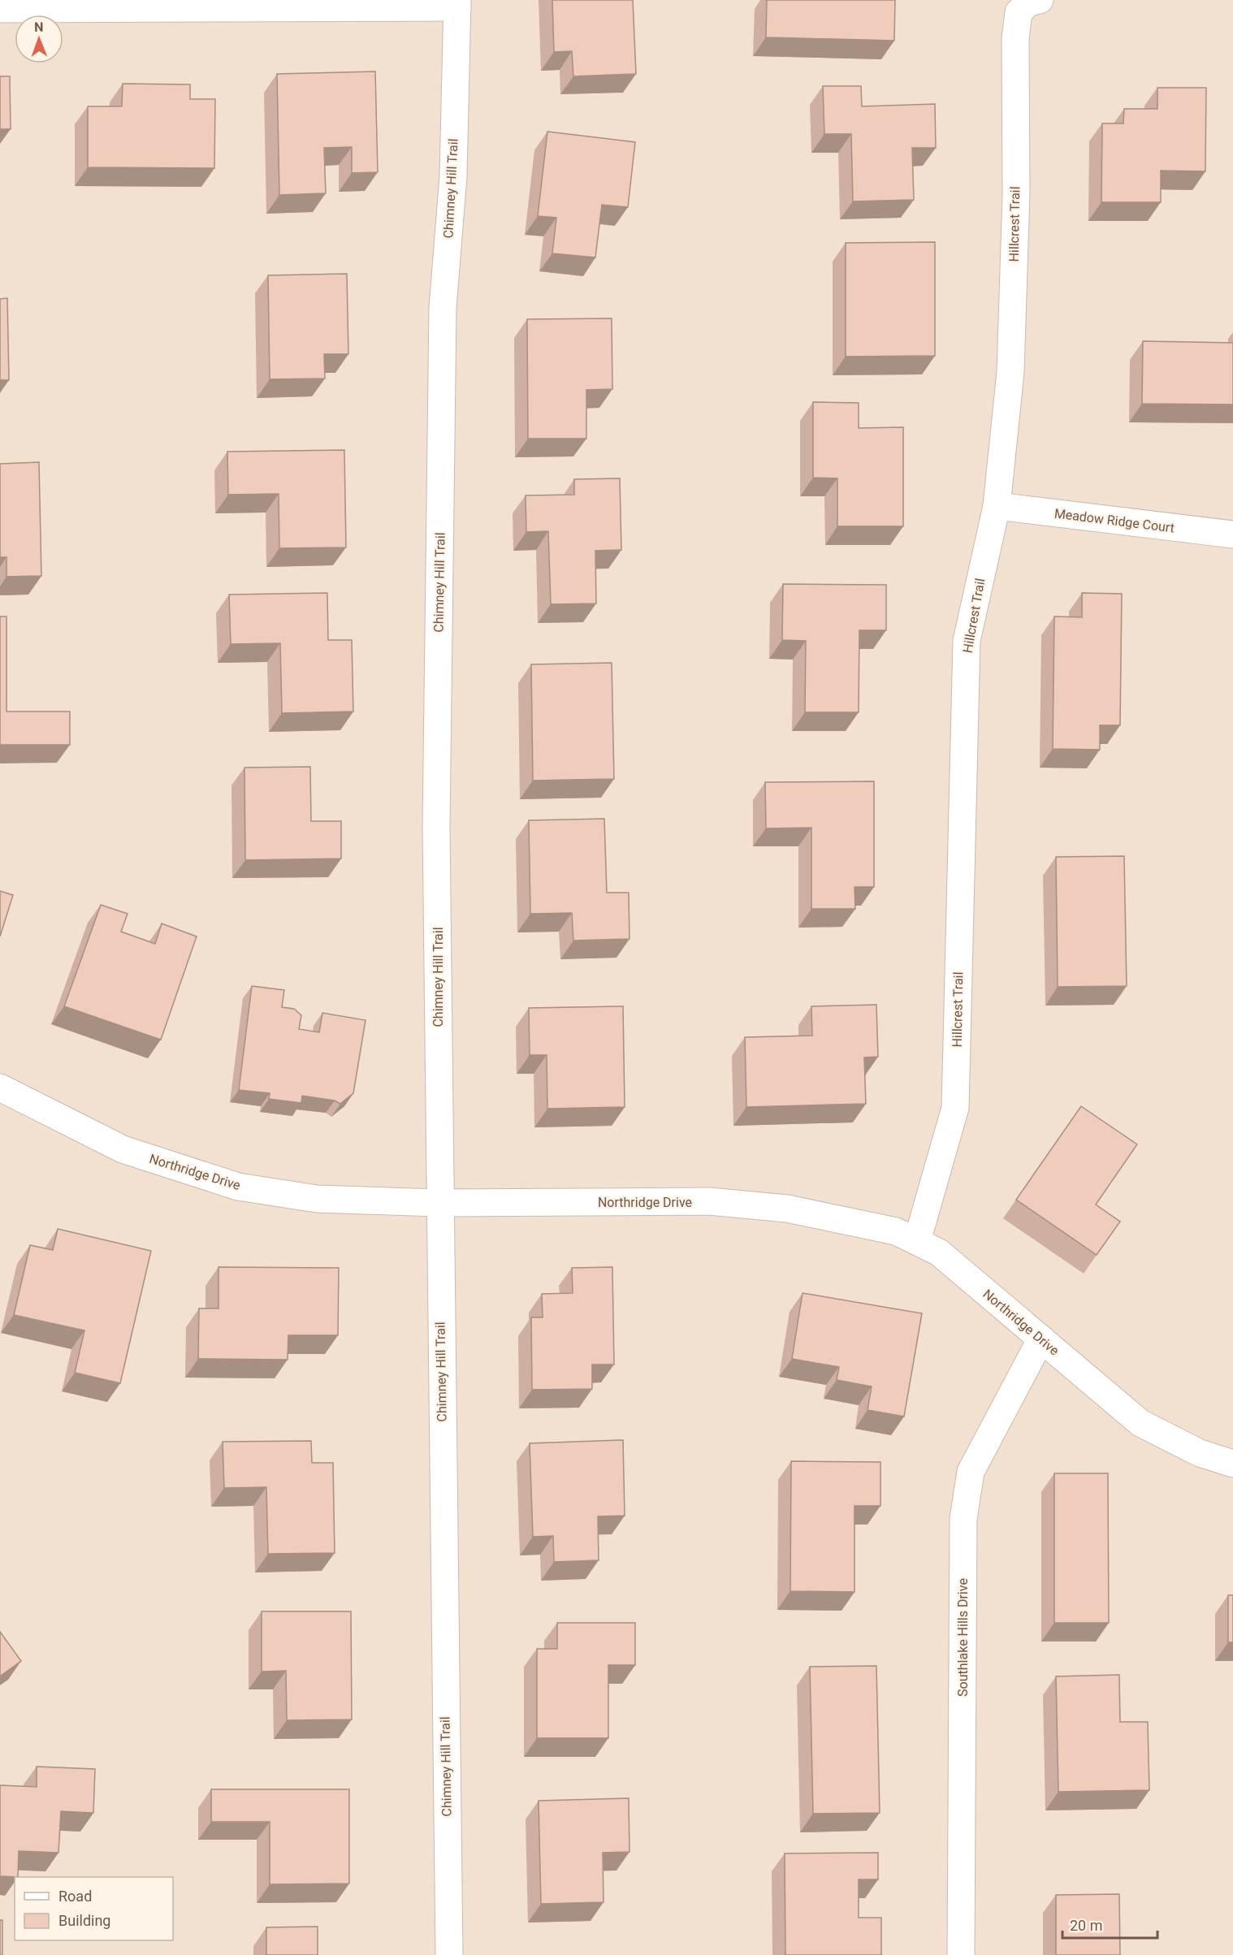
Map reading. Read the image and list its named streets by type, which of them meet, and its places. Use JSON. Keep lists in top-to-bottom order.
{
  "streets": {
    "street": [
      "Chimney Hill Trail",
      "Hillcrest Trail",
      "Meadow Ridge Court",
      "Northridge Drive",
      "Southlake Hills Drive"
    ]
  },
  "crossings": [
    ["Chimney Hill Trail", "Northridge Drive"],
    ["Hillcrest Trail", "Meadow Ridge Court"],
    ["Hillcrest Trail", "Northridge Drive"],
    ["Northridge Drive", "Southlake Hills Drive"]
  ],
  "legend": ["Road", "Building"],
  "scale_bar": "20 m",
  "north": "top"
}
